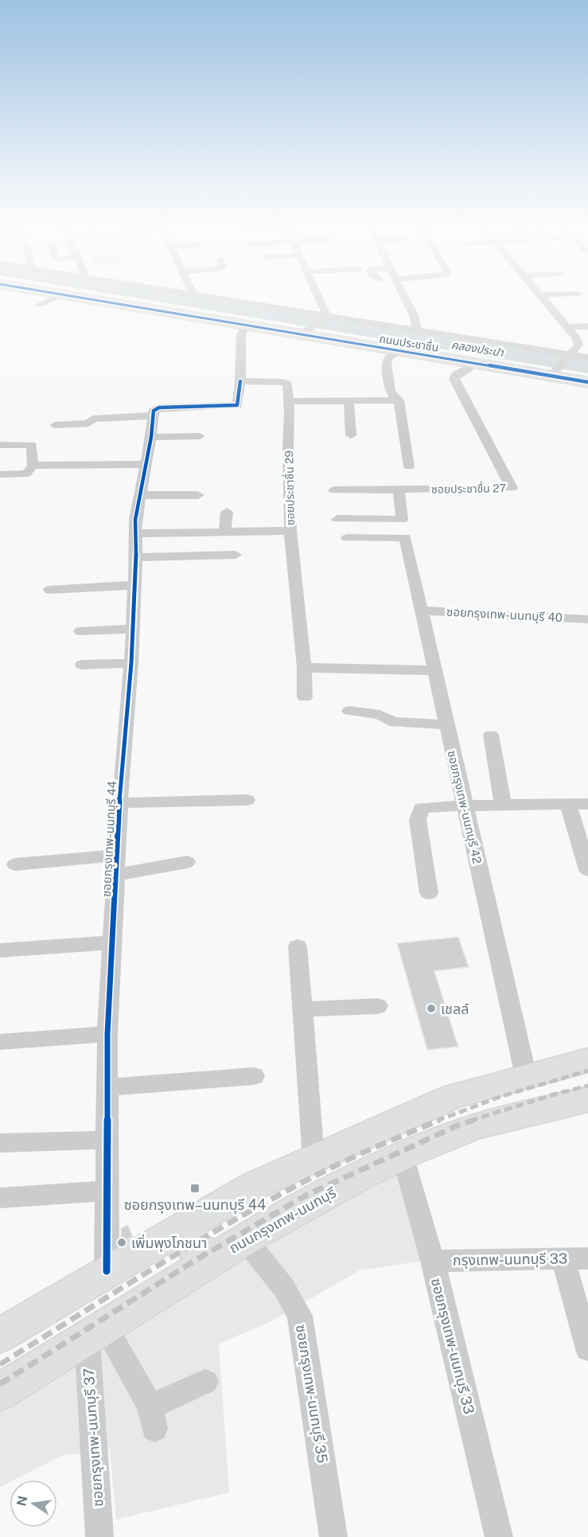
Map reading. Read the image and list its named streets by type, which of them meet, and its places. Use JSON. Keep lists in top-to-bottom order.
{
  "streets": {
    "main road": ["ถนนประชาชื่น", "ถนนกรุงเทพ-นนทบุรี"],
    "street": [
      "ซอยประชาชื่น 29",
      "ซอยประชาชื่น 27",
      "ซอยกรุงเทพ-นนทบุรี 40",
      "ซอยกรุงเทพ-นนทบุรี 42",
      "ซอยกรุงเทพ-นนทบุรี 44",
      "กรุงเทพ-นนทบุรี 33",
      "ซอยกรุงเทพ-นนทบุรี 33",
      "ซอยกรุงเทพ-นนทบุรี 35",
      "ซอยกรุงเทพ-นนทบุรี 37"
    ]
  },
  "crossings": [
    ["ถนนประชาชื่น", "ซอยประชาชื่น 27"],
    ["ซอยกรุงเทพ-นนทบุรี 40", "ซอยกรุงเทพ-นนทบุรี 42"],
    ["ถนนกรุงเทพ-นนทบุรี", "ซอยกรุงเทพ-นนทบุรี 33"],
    ["ถนนกรุงเทพ-นนทบุรี", "ซอยกรุงเทพ-นนทบุรี 35"],
    ["ถนนกรุงเทพ-นนทบุรี", "ซอยกรุงเทพ-นนทบุรี 37"],
    ["กรุงเทพ-นนทบุรี 33", "ซอยกรุงเทพ-นนทบุรี 33"]
  ],
  "water": ["คลองประปา"],
  "places": {
    "other": ["เชลล์", "เพิ่มพุงโภชนา"],
    "transit": ["ซอยกรุงเทพ–นนทบุรี 44"]
  },
  "north": "left"
}
